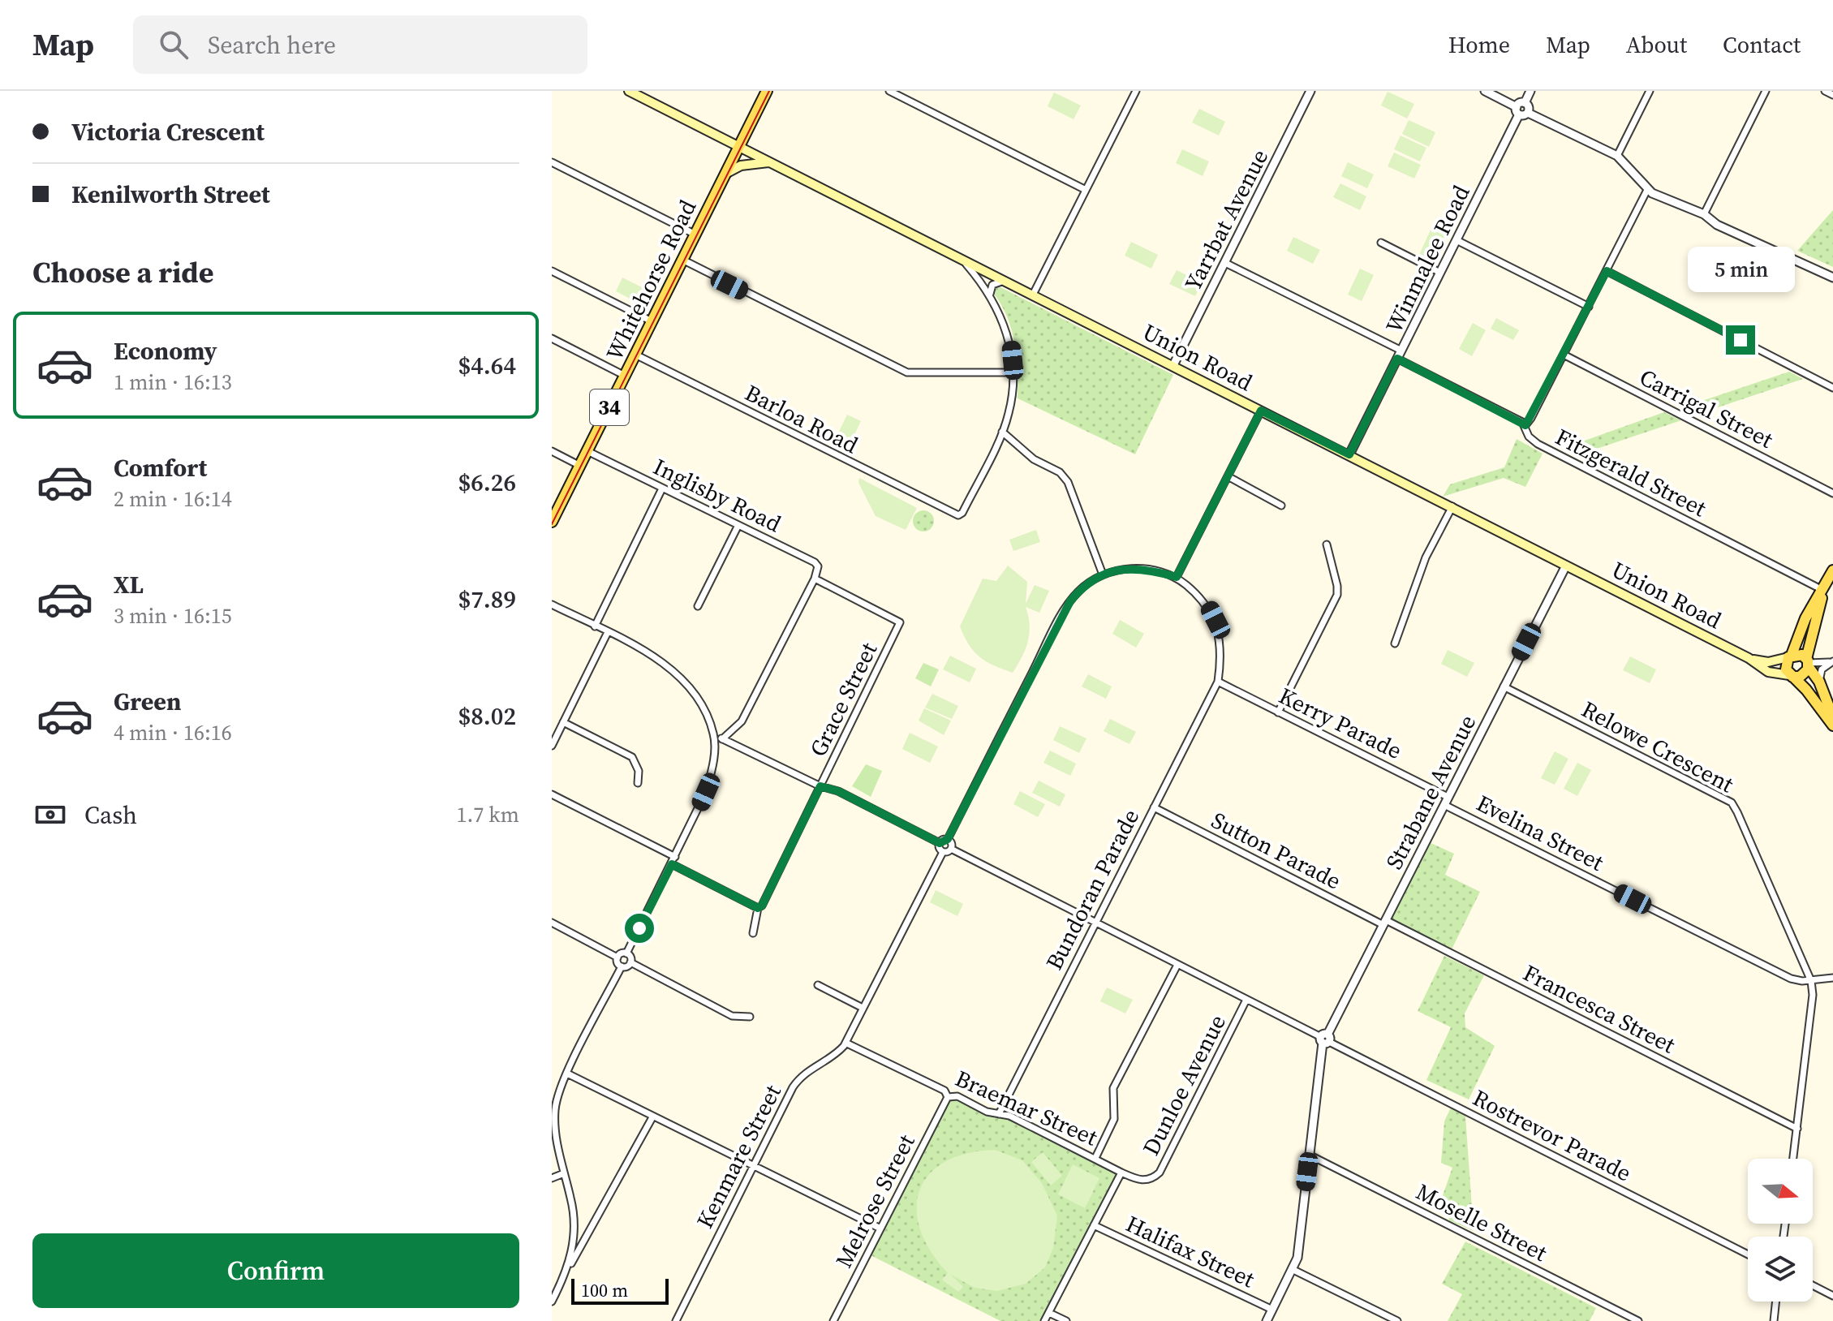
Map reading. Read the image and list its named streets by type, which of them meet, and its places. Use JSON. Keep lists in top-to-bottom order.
{
  "streets": {
    "main road": ["Whitehorse Road", "Union Road", "34"],
    "street": [
      "Yarrbat Avenue",
      "Winmalee Road",
      "Carrigal Street",
      "Barloa Road",
      "Fitzgerald Street",
      "Inglisby Road",
      "Grace Street",
      "Kerry Parade",
      "Relowe Crescent",
      "Strabane Avenue",
      "Evelina Street",
      "Sutton Parade",
      "Bundoran Parade",
      "Francesca Street",
      "Dunloe Avenue",
      "Braemar Street",
      "Rostrevor Parade",
      "Kenmare Street",
      "Melrose Street",
      "Moselle Street",
      "Halifax Street"
    ]
  },
  "crossings": [
    ["Yarrbat Avenue", "Union Road"],
    ["Winmalee Road", "Union Road"],
    ["Winmalee Road", "Fitzgerald Street"],
    ["Whitehorse Road", "Union Road"],
    ["Whitehorse Road", "Barloa Road"],
    ["Whitehorse Road", "Inglisby Road"],
    ["Union Road", "Strabane Avenue"],
    ["Inglisby Road", "Grace Street"],
    ["Kerry Parade", "Strabane Avenue"],
    ["Kerry Parade", "Evelina Street"],
    ["Kerry Parade", "Bundoran Parade"],
    ["Relowe Crescent", "Strabane Avenue"],
    ["Relowe Crescent", "Evelina Street"],
    ["Relowe Crescent", "Francesca Street"],
    ["Strabane Avenue", "Evelina Street"],
    ["Strabane Avenue", "Sutton Parade"],
    ["Strabane Avenue", "Francesca Street"],
    ["Strabane Avenue", "Rostrevor Parade"],
    ["Strabane Avenue", "Moselle Street"],
    ["Strabane Avenue", "Halifax Street"],
    ["Sutton Parade", "Bundoran Parade"],
    ["Sutton Parade", "Francesca Street"],
    ["Bundoran Parade", "Braemar Street"],
    ["Bundoran Parade", "Rostrevor Parade"],
    ["Dunloe Avenue", "Braemar Street"],
    ["Dunloe Avenue", "Rostrevor Parade"],
    ["Dunloe Avenue", "Halifax Street"],
    ["Braemar Street", "Kenmare Street"],
    ["Braemar Street", "Melrose Street"]
  ],
  "scale_bar": "100 m",
  "north": "right",
  "page": {
    "header": "Map",
    "search": "Search here",
    "nav": [
      "Home",
      "Map",
      "About",
      "Contact"
    ],
    "banner": ["Victoria Crescent", "Kenilworth Street"],
    "heading": "Choose a ride",
    "bubble": "5 min",
    "list": [
      {
        "name": "Economy",
        "note": "1 min · 16:13",
        "value": "$4.64"
      },
      {
        "name": "Comfort",
        "note": "2 min · 16:14",
        "value": "$6.26"
      },
      {
        "name": "XL",
        "note": "3 min · 16:15",
        "value": "$7.89"
      },
      {
        "name": "Green",
        "note": "4 min · 16:16",
        "value": "$8.02"
      }
    ],
    "pay": ["Cash", "1.7 km"],
    "buttons": "Confirm",
    "scale": "100 m"
  }
}
